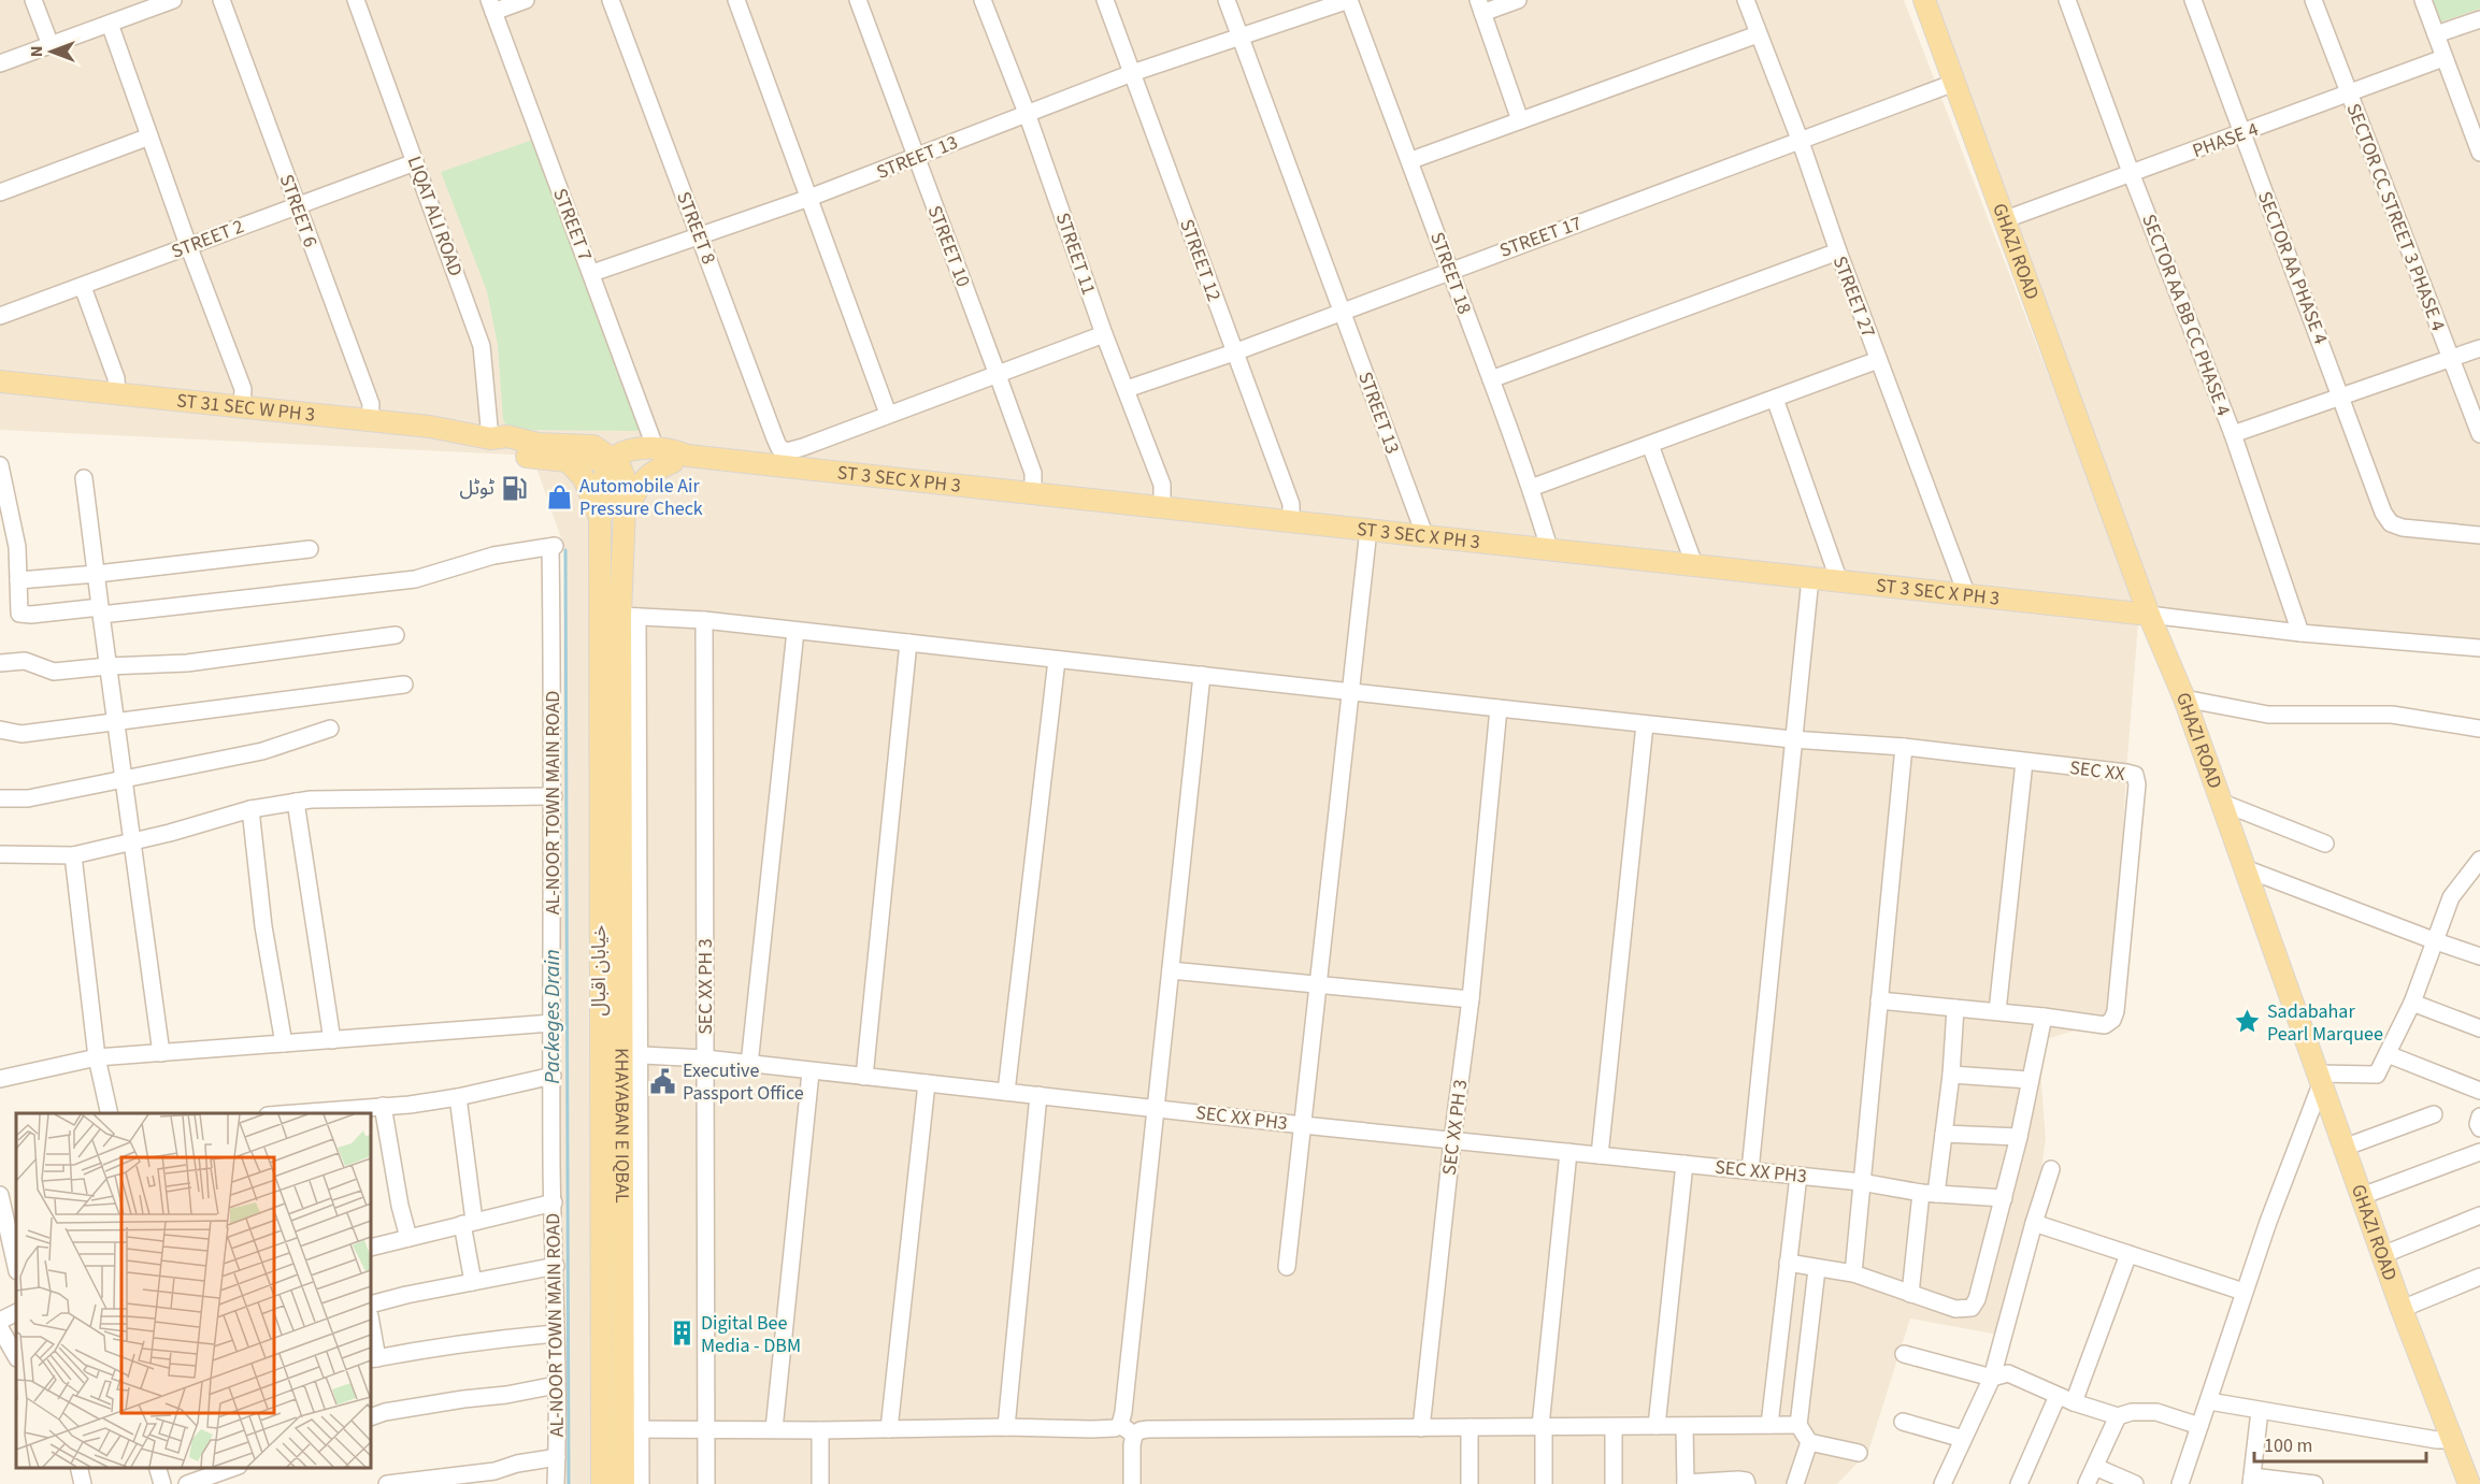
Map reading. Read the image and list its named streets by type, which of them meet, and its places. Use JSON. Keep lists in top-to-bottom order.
{
  "streets": {
    "main road": [
      "GHAZI ROAD",
      "ST 31 SEC W PH 3",
      "ST 3 SEC X PH 3",
      "خیابان اقبال",
      "KHAYABAN E IQBAL"
    ],
    "street": [
      "PHASE 4",
      "STREET 13",
      "STREET 6",
      "LIQAT ALI ROAD",
      "SECTOR CC STREET 3 PHASE 4",
      "STREET 7",
      "STREET 8",
      "STREET 17",
      "STREET 2",
      "STREET 10",
      "STREET 11",
      "STREET 12",
      "SECTOR AA PHASE 4",
      "STREET 18",
      "STREET 27",
      "SECTOR AA BB CC PHASE 4",
      "SEC XX",
      "AL-NOOR TOWN MAIN ROAD",
      "SEC XX PH 3",
      "SEC XX PH3"
    ]
  },
  "crossings": [
    ["PHASE 4", "SECTOR CC STREET 3 PHASE 4"],
    ["PHASE 4", "GHAZI ROAD"],
    ["PHASE 4", "SECTOR AA PHASE 4"],
    ["PHASE 4", "SECTOR AA BB CC PHASE 4"],
    ["STREET 13", "STREET 7"],
    ["STREET 13", "STREET 8"],
    ["STREET 13", "STREET 17"],
    ["STREET 13", "STREET 10"],
    ["STREET 13", "STREET 11"],
    ["STREET 13", "STREET 12"],
    ["STREET 13", "STREET 18"],
    ["STREET 13", "ST 3 SEC X PH 3"],
    ["STREET 6", "STREET 2"],
    ["STREET 6", "ST 31 SEC W PH 3"],
    ["LIQAT ALI ROAD", "STREET 2"],
    ["LIQAT ALI ROAD", "ST 31 SEC W PH 3"],
    ["STREET 7", "ST 3 SEC X PH 3"],
    ["STREET 8", "ST 3 SEC X PH 3"],
    ["STREET 17", "GHAZI ROAD"],
    ["STREET 17", "STREET 11"],
    ["STREET 17", "STREET 12"],
    ["STREET 17", "STREET 18"],
    ["STREET 17", "STREET 27"],
    ["STREET 10", "ST 3 SEC X PH 3"],
    ["GHAZI ROAD", "ST 3 SEC X PH 3"],
    ["STREET 11", "ST 3 SEC X PH 3"],
    ["STREET 12", "ST 3 SEC X PH 3"],
    ["STREET 18", "ST 3 SEC X PH 3"],
    ["STREET 27", "ST 3 SEC X PH 3"],
    ["ST 31 SEC W PH 3", "ST 3 SEC X PH 3"],
    ["ST 31 SEC W PH 3", "خیابان اقبال"],
    ["ST 31 SEC W PH 3", "KHAYABAN E IQBAL"],
    ["ST 3 SEC X PH 3", "خیابان اقبال"],
    ["ST 3 SEC X PH 3", "KHAYABAN E IQBAL"],
    ["خیابان اقبال", "KHAYABAN E IQBAL"],
    ["SEC XX PH 3", "SEC XX PH3"],
    ["SEC XX PH3", "KHAYABAN E IQBAL"]
  ],
  "water": ["Packeges Drain"],
  "places": {
    "fuel station": ["ٹوٹل"],
    "shop": ["Automobile Air Pressure Check"],
    "place": ["Sadabahar Pearl Marquee"],
    "public building": ["Executive Passport Office"],
    "building": ["Digital Bee Media - DBM"]
  },
  "scale_bar": "100 m",
  "north": "left"
}
